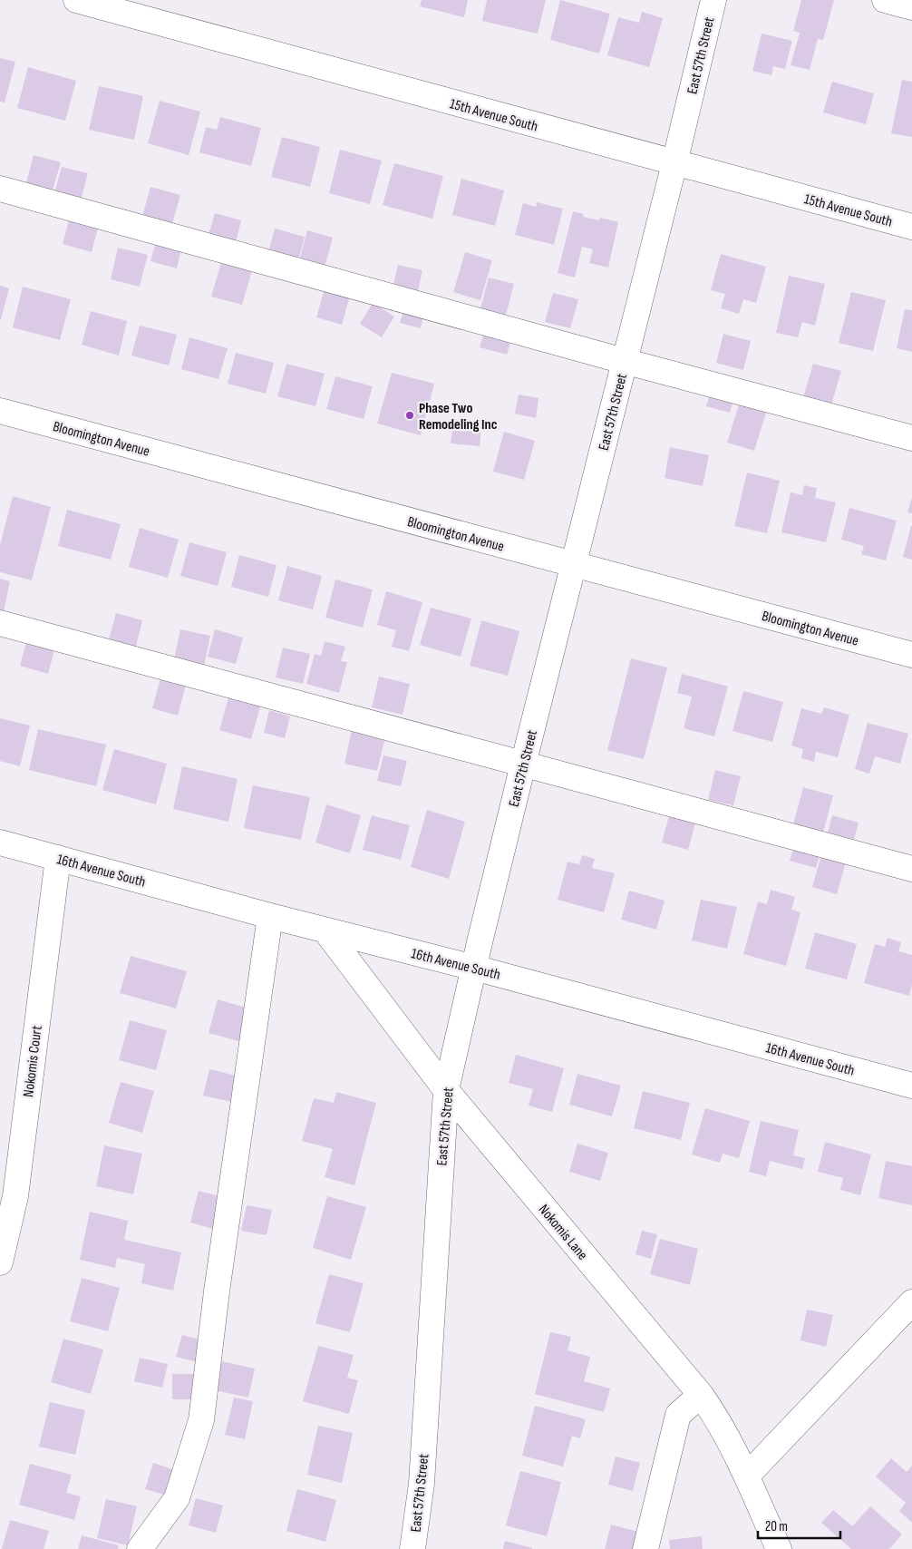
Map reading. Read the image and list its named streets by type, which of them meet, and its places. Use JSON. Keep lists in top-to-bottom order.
{
  "streets": {
    "street": [
      "East 57th Street",
      "15th Avenue South",
      "Bloomington Avenue",
      "16th Avenue South",
      "Nokomis Court",
      "Nokomis Lane"
    ]
  },
  "crossings": [
    ["East 57th Street", "15th Avenue South"],
    ["East 57th Street", "Bloomington Avenue"],
    ["East 57th Street", "16th Avenue South"],
    ["East 57th Street", "Nokomis Lane"],
    ["16th Avenue South", "Nokomis Court"],
    ["16th Avenue South", "Nokomis Lane"]
  ],
  "places": ["Phase Two Remodeling Inc"],
  "scale_bar": "20 m"
}
